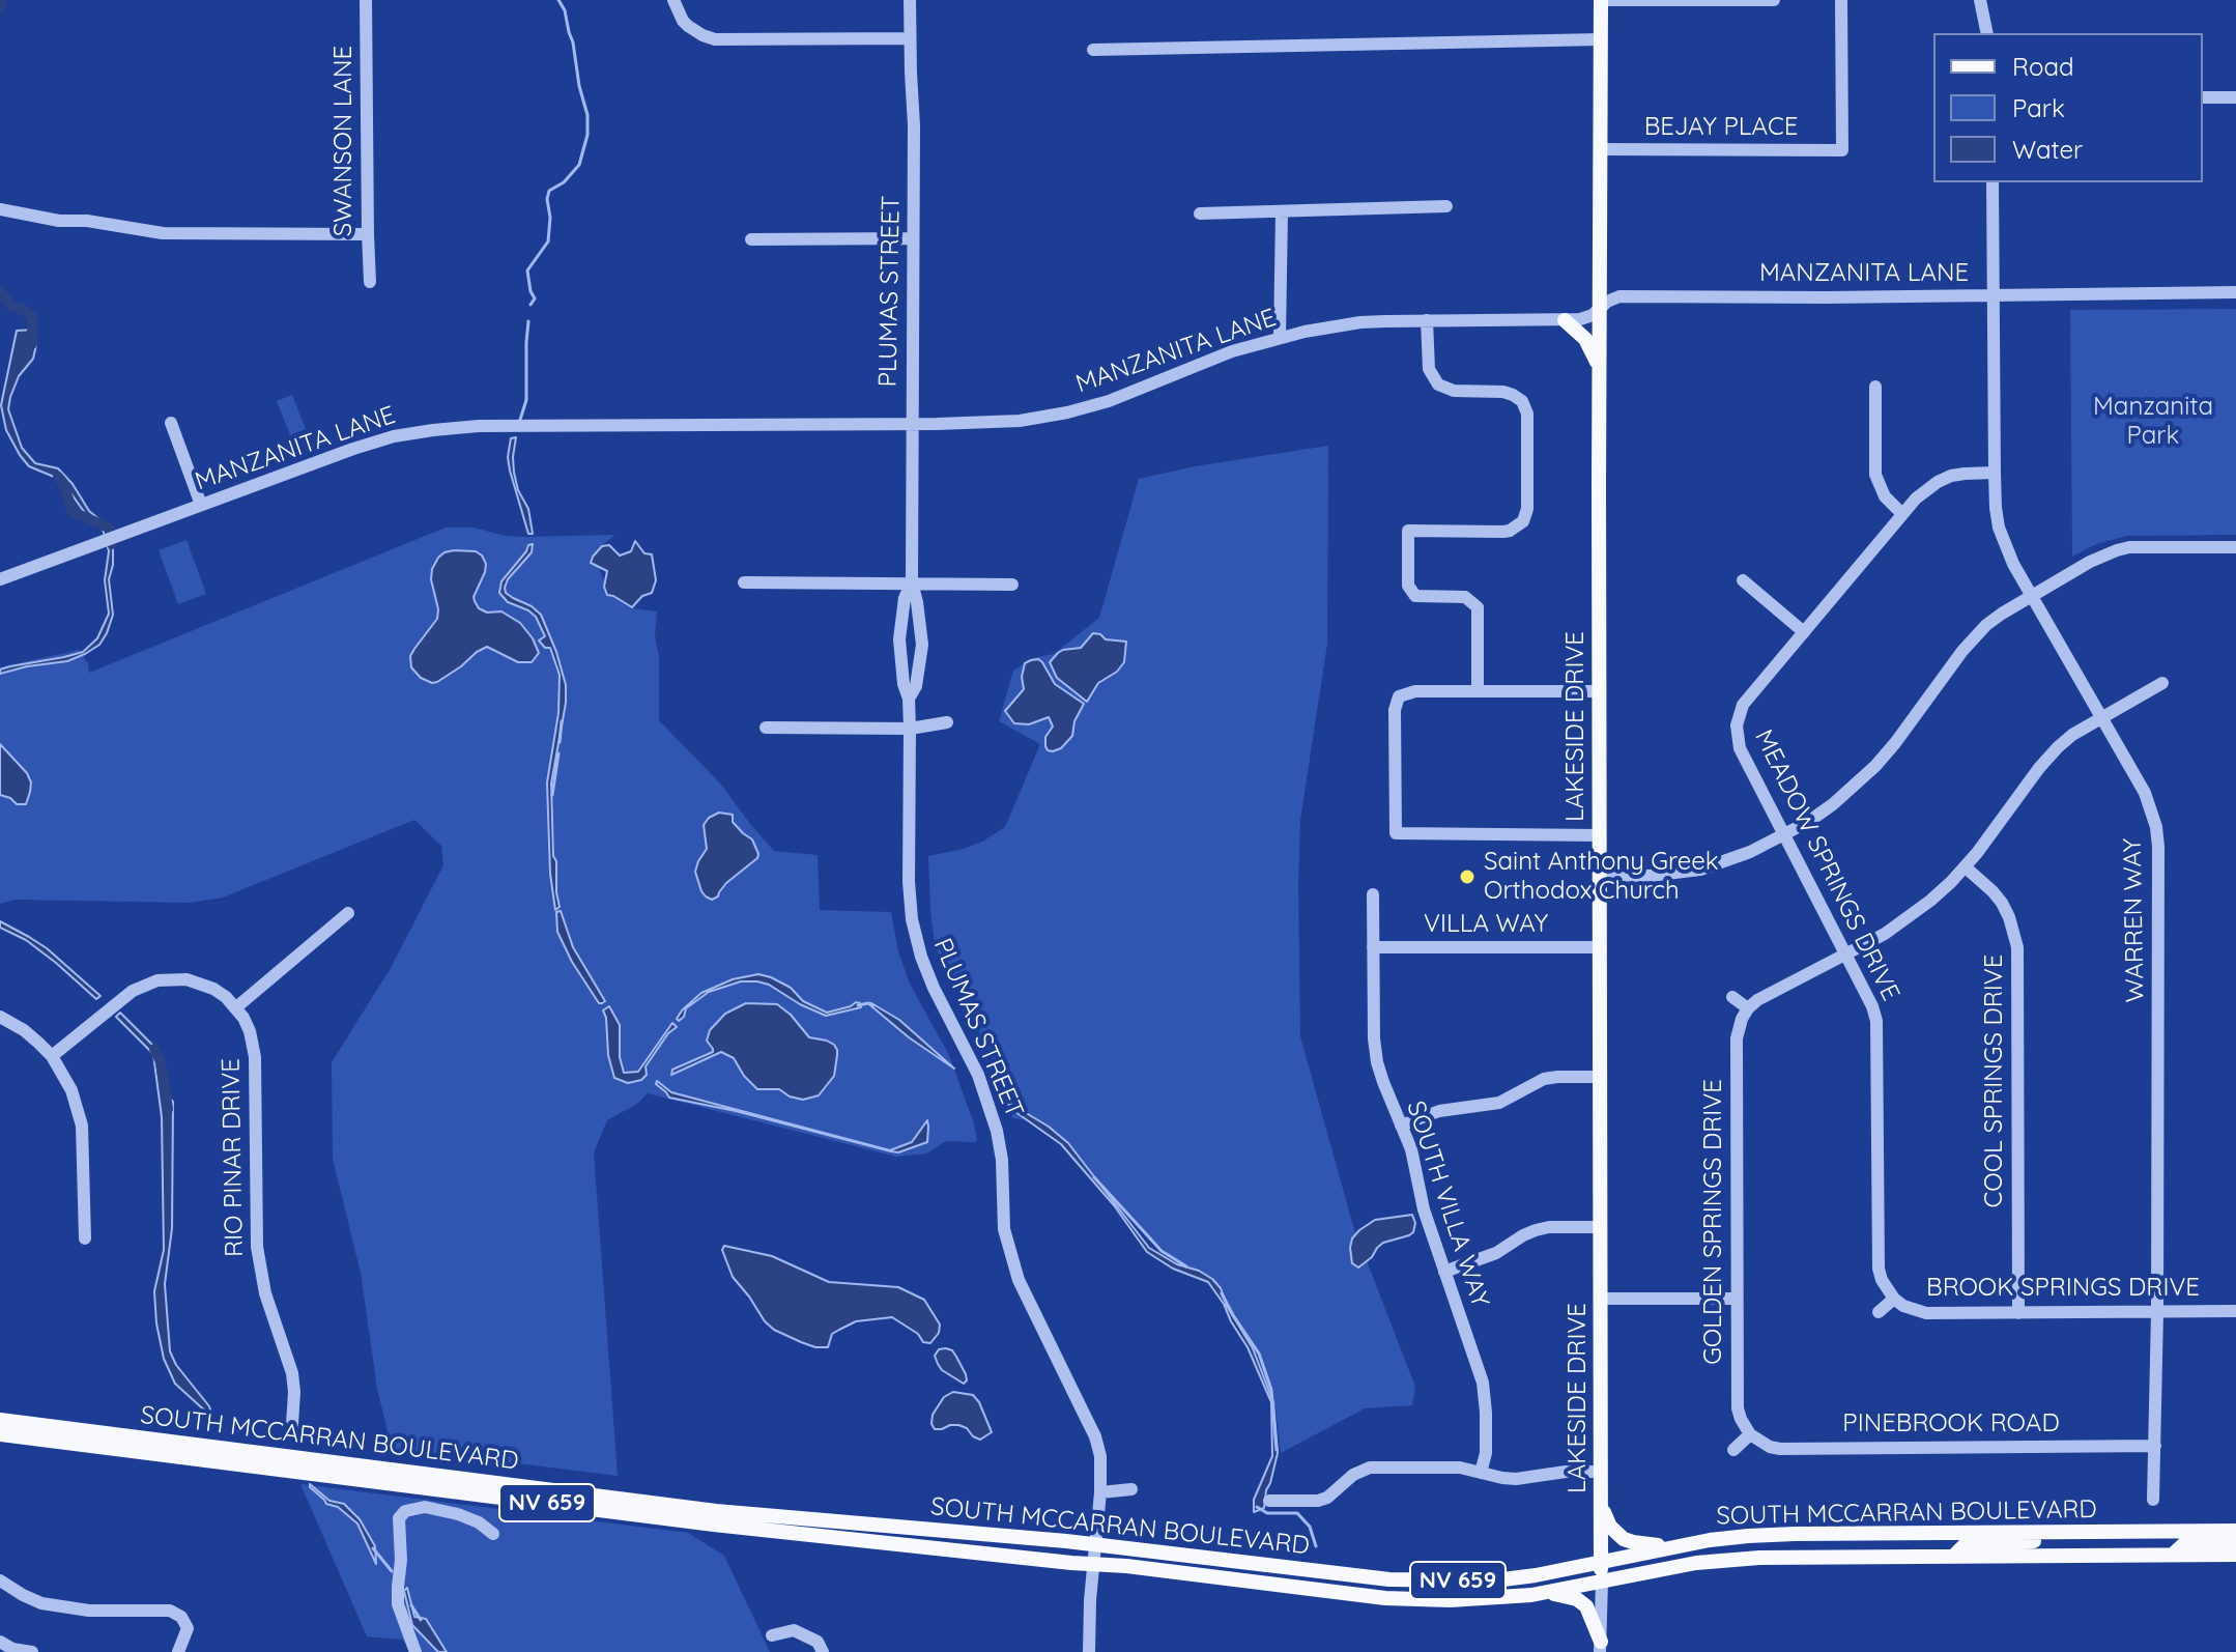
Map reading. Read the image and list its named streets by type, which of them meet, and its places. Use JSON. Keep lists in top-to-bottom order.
{
  "streets": {
    "main road": ["LAKESIDE DRIVE", "SOUTH MCCARRAN BOULEVARD", "NV 659"],
    "street": [
      "BEJAY PLACE",
      "SWANSON LANE",
      "MANZANITA LANE",
      "PLUMAS STREET",
      "MEADOW SPRINGS DRIVE",
      "WARREN WAY",
      "VILLA WAY",
      "COOL SPRINGS DRIVE",
      "RIO PINAR DRIVE",
      "SOUTH VILLA WAY",
      "GOLDEN SPRINGS DRIVE",
      "BROOK SPRINGS DRIVE",
      "PINEBROOK ROAD"
    ]
  },
  "crossings": [
    ["BEJAY PLACE", "LAKESIDE DRIVE"],
    ["MANZANITA LANE", "PLUMAS STREET"],
    ["MANZANITA LANE", "LAKESIDE DRIVE"],
    ["MANZANITA LANE", "WARREN WAY"],
    ["PLUMAS STREET", "SOUTH MCCARRAN BOULEVARD"],
    ["LAKESIDE DRIVE", "VILLA WAY"],
    ["LAKESIDE DRIVE", "SOUTH MCCARRAN BOULEVARD"],
    ["MEADOW SPRINGS DRIVE", "WARREN WAY"],
    ["MEADOW SPRINGS DRIVE", "BROOK SPRINGS DRIVE"],
    ["WARREN WAY", "BROOK SPRINGS DRIVE"],
    ["WARREN WAY", "PINEBROOK ROAD"],
    ["VILLA WAY", "SOUTH VILLA WAY"],
    ["COOL SPRINGS DRIVE", "BROOK SPRINGS DRIVE"],
    ["GOLDEN SPRINGS DRIVE", "PINEBROOK ROAD"]
  ],
  "parks": ["Manzanita Park"],
  "places": ["Saint Anthony Greek Orthodox Church"],
  "legend": ["Road", "Park", "Water"]
}
